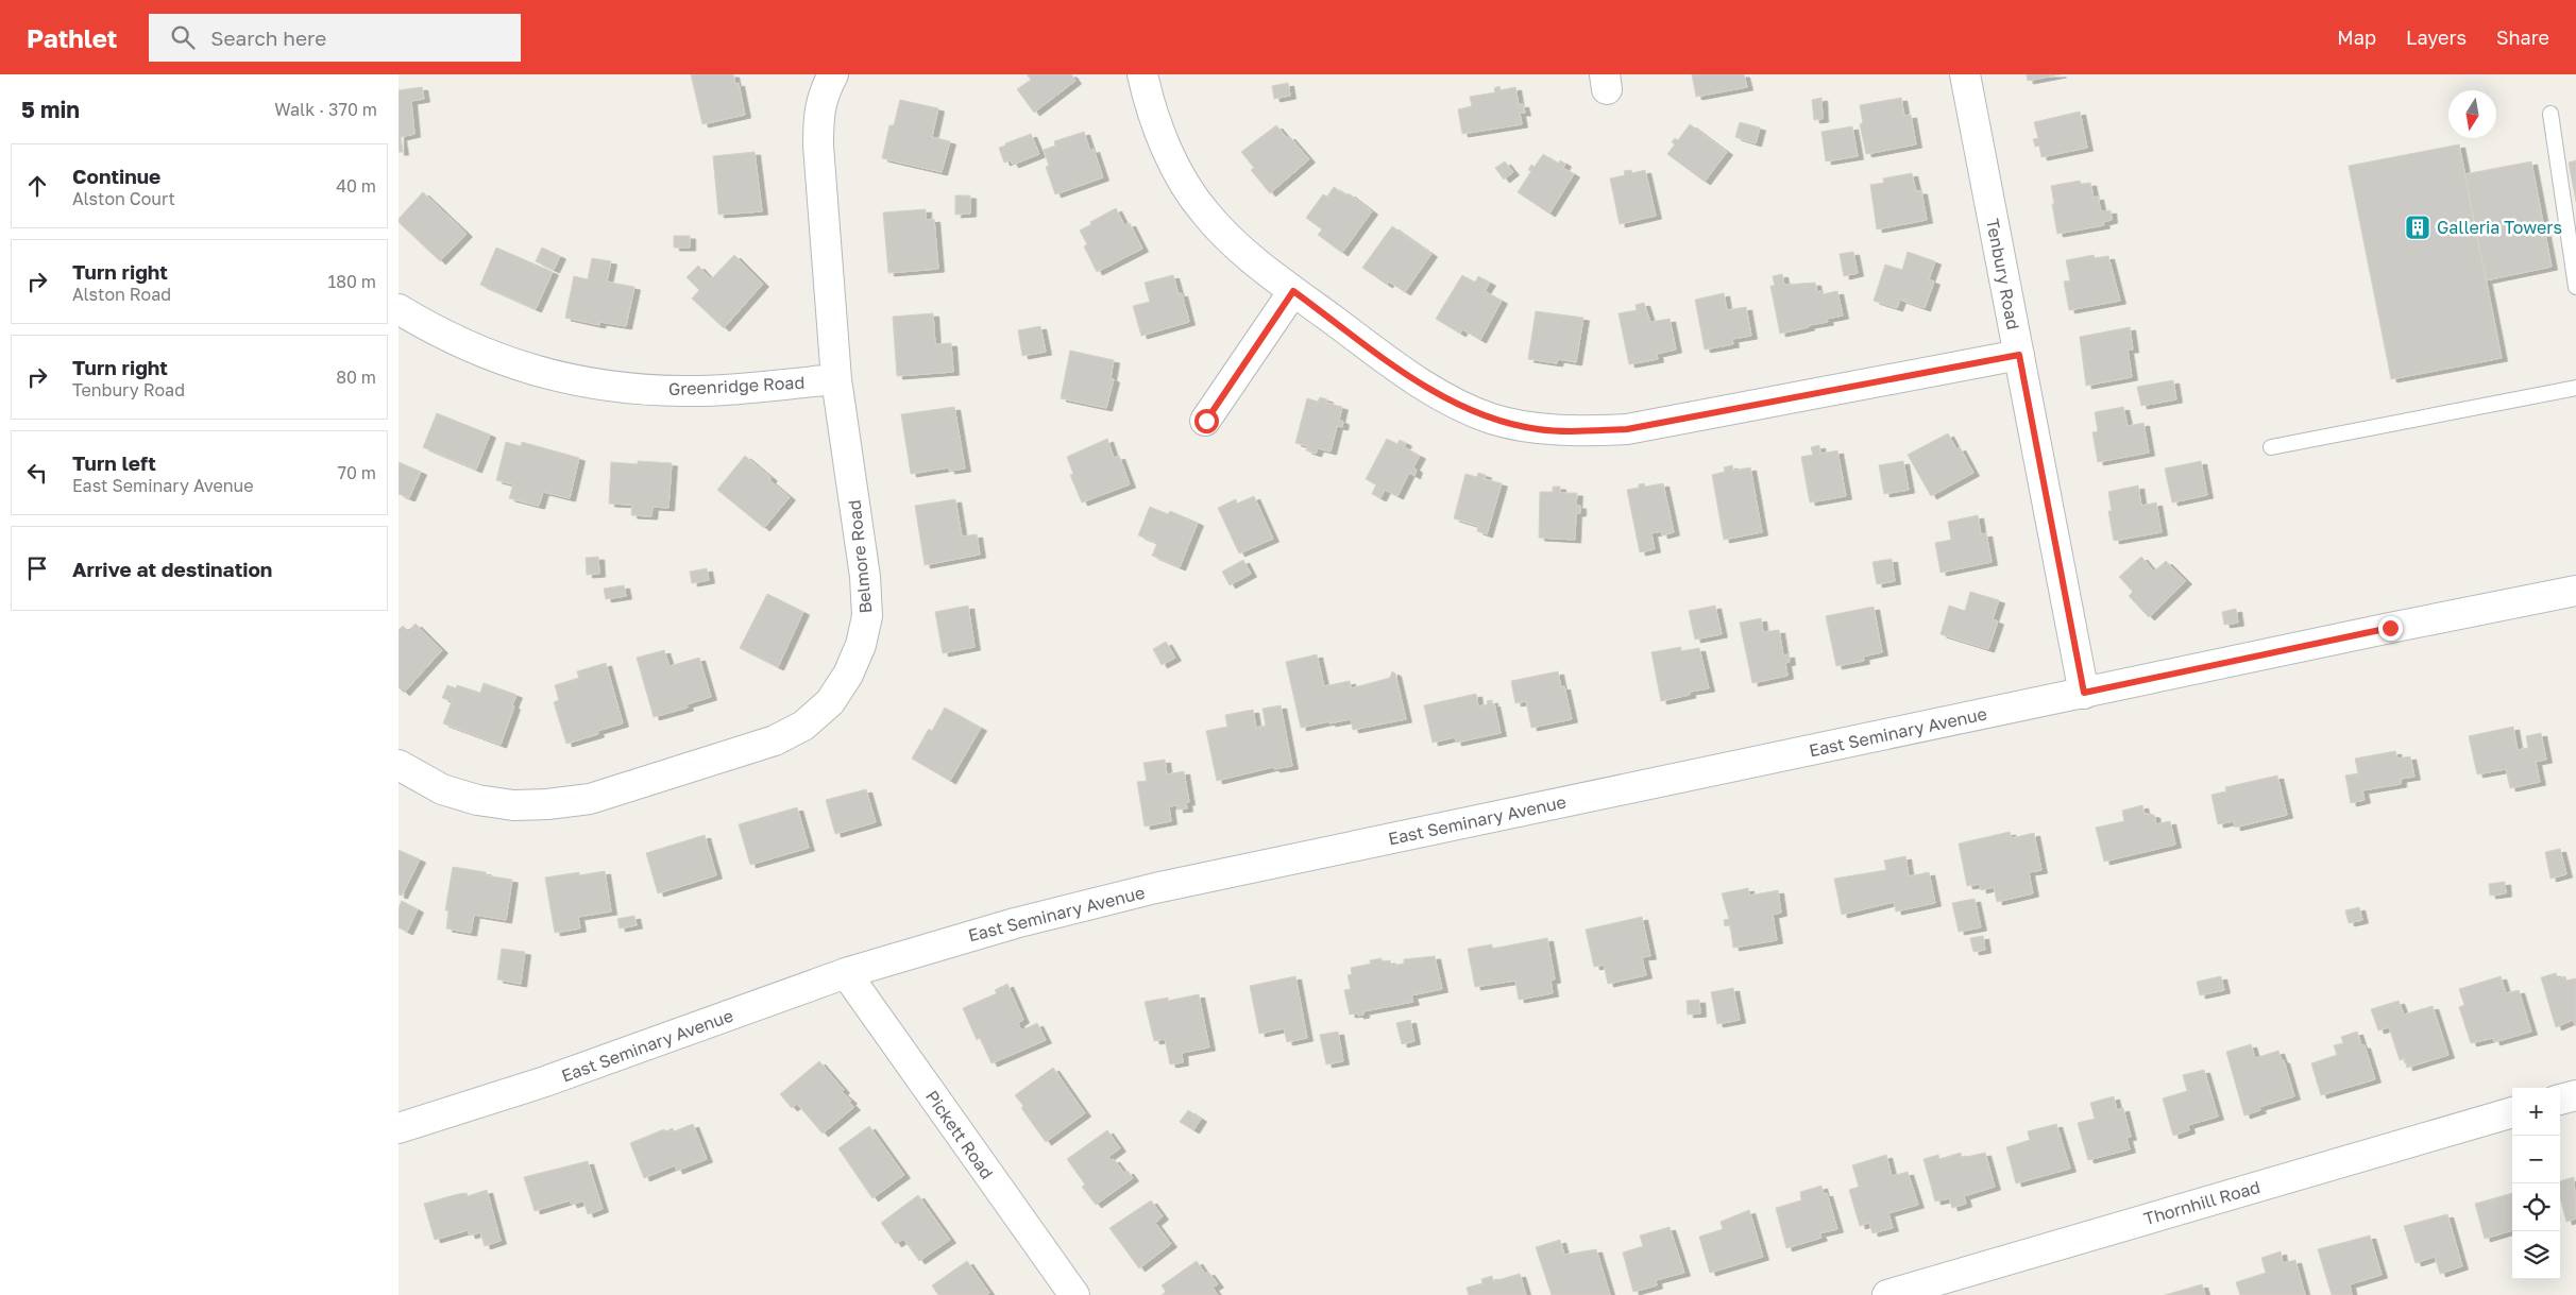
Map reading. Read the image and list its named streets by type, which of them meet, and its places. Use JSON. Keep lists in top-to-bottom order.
{
  "streets": {
    "street": [
      "Tenbury Road",
      "Greenridge Road",
      "Belmore Road",
      "East Seminary Avenue",
      "Pickett Road",
      "Thornhill Road"
    ]
  },
  "crossings": [
    ["Tenbury Road", "East Seminary Avenue"],
    ["Greenridge Road", "Belmore Road"],
    ["East Seminary Avenue", "Pickett Road"]
  ],
  "places": {
    "building": ["Galleria Towers"]
  },
  "north": "bottom",
  "page": {
    "header": "Pathlet",
    "search": "Search here",
    "nav": ["Map", "Layers", "Share"],
    "heading": ["5 min", "Walk · 370 m"],
    "list": [
      ["Continue", "Alston Court", "40 m"],
      ["Turn right", "Alston Road", "180 m"],
      ["Turn right", "Tenbury Road", "80 m"],
      ["Turn left", "East Seminary Avenue", "70 m"],
      "Arrive at destination"
    ],
    "map_buttons": ["+", "−"]
  }
}
